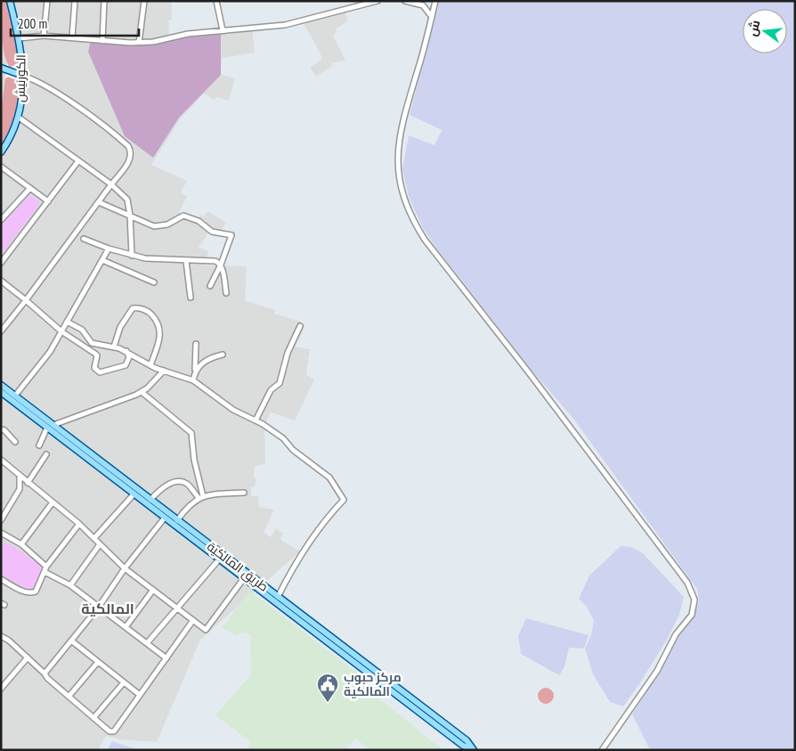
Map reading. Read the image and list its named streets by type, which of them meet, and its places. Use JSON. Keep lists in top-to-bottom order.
{
  "streets": {
    "main road": ["الكورنيش", "طريق المالكية"]
  },
  "districts": ["المالكية"],
  "places": {
    "public building": ["مركز حبوب المالكية"]
  },
  "scale_bar": "200 m",
  "north": "left"
}
